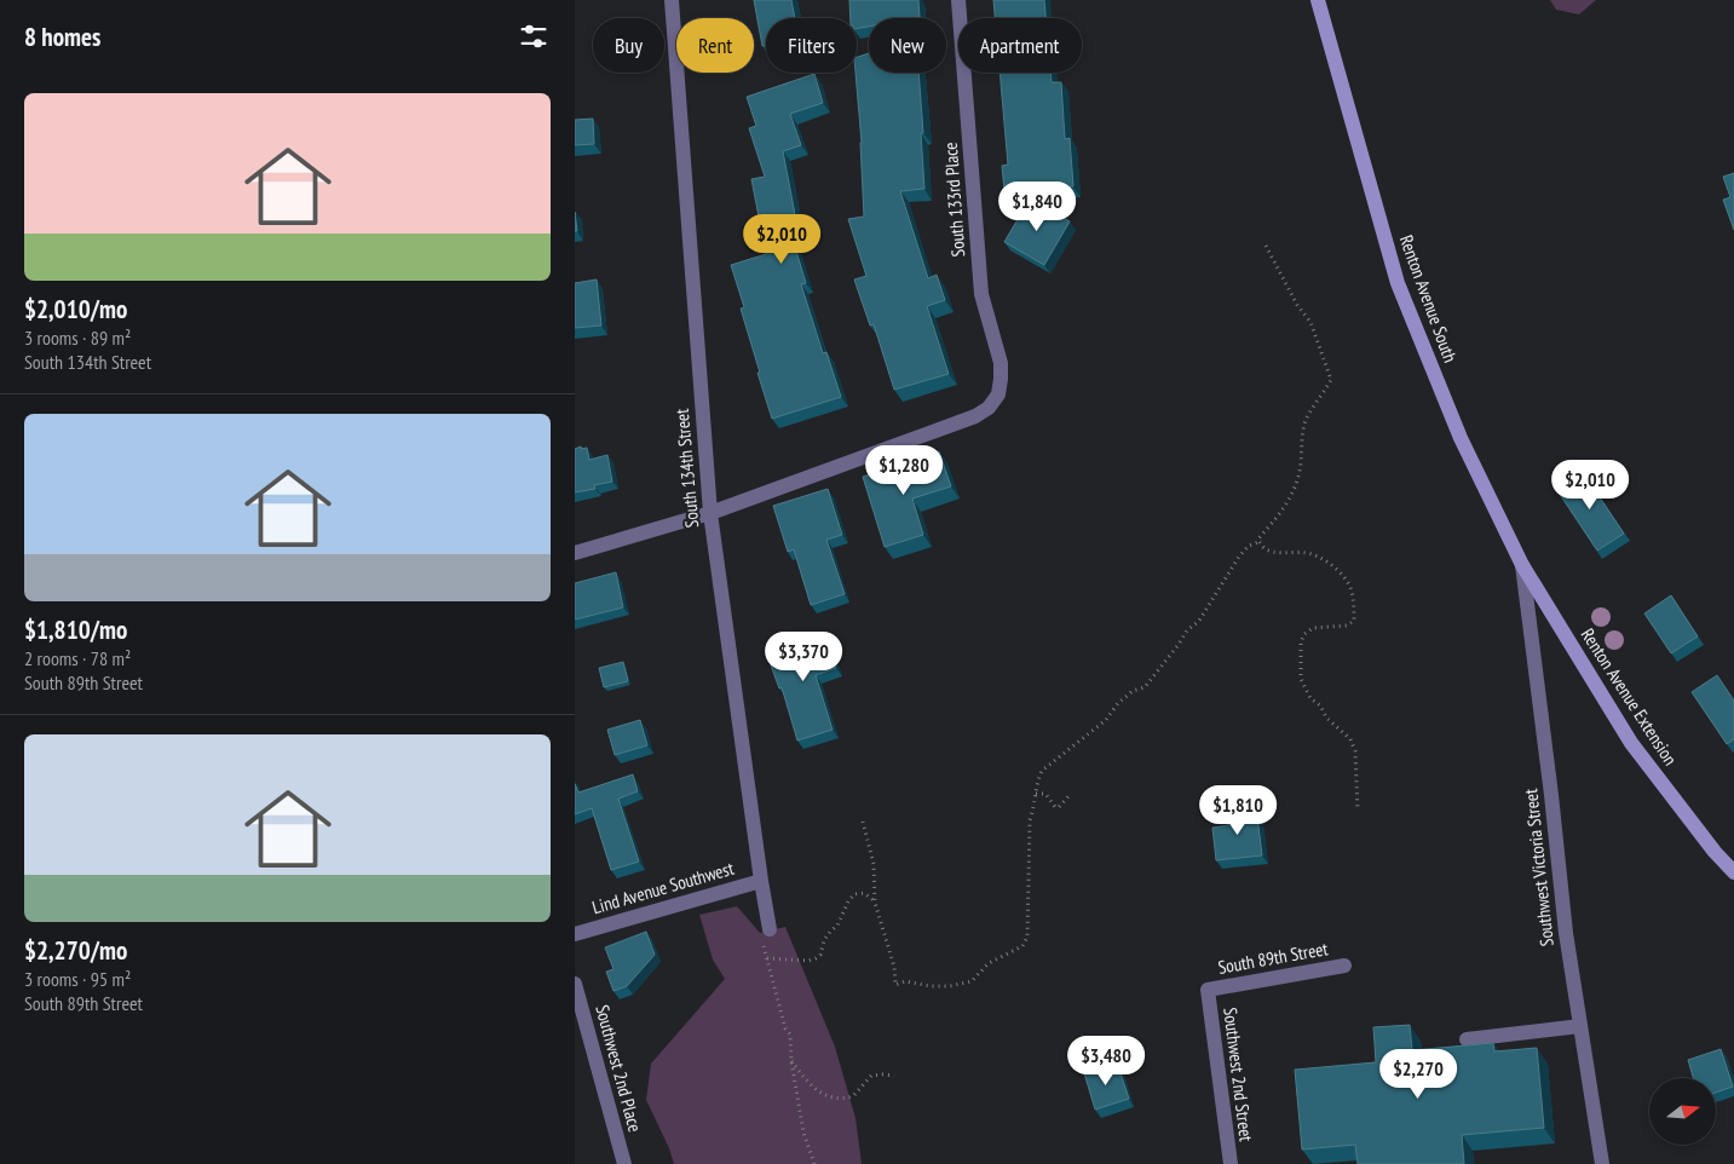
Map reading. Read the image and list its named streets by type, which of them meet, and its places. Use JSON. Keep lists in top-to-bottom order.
{
  "streets": {
    "main road": ["Renton Avenue South", "Renton Avenue Extension"],
    "street": [
      "South 133rd Place",
      "South 134th Street",
      "Southwest Victoria Street",
      "Lind Avenue Southwest",
      "South 89th Street",
      "Southwest 2nd Place",
      "Southwest 2nd Street"
    ]
  },
  "crossings": [
    ["South 133rd Place", "South 134th Street"],
    ["Renton Avenue South", "Renton Avenue Extension"],
    ["Renton Avenue South", "Southwest Victoria Street"],
    ["South 134th Street", "Lind Avenue Southwest"],
    ["Renton Avenue Extension", "Southwest Victoria Street"],
    ["South 89th Street", "Southwest 2nd Street"]
  ],
  "north": "right",
  "page": {
    "heading": "8 homes",
    "chip": [
      "Buy",
      "Rent",
      "Filters",
      "New",
      "Apartment"
    ],
    "list": [
      {
        "name": "$2,010/mo",
        "note": "3 rooms · 89 m² · South 134th Street"
      },
      {
        "name": "$1,810/mo",
        "note": "2 rooms · 78 m² · South 89th Street"
      },
      {
        "name": "$2,270/mo",
        "note": "3 rooms · 95 m² · South 89th Street"
      }
    ],
    "price": [
      "$1,840",
      "$2,010",
      "$1,280",
      "$2,010",
      "$3,370",
      "$1,810",
      "$3,480",
      "$2,270"
    ]
  }
}
